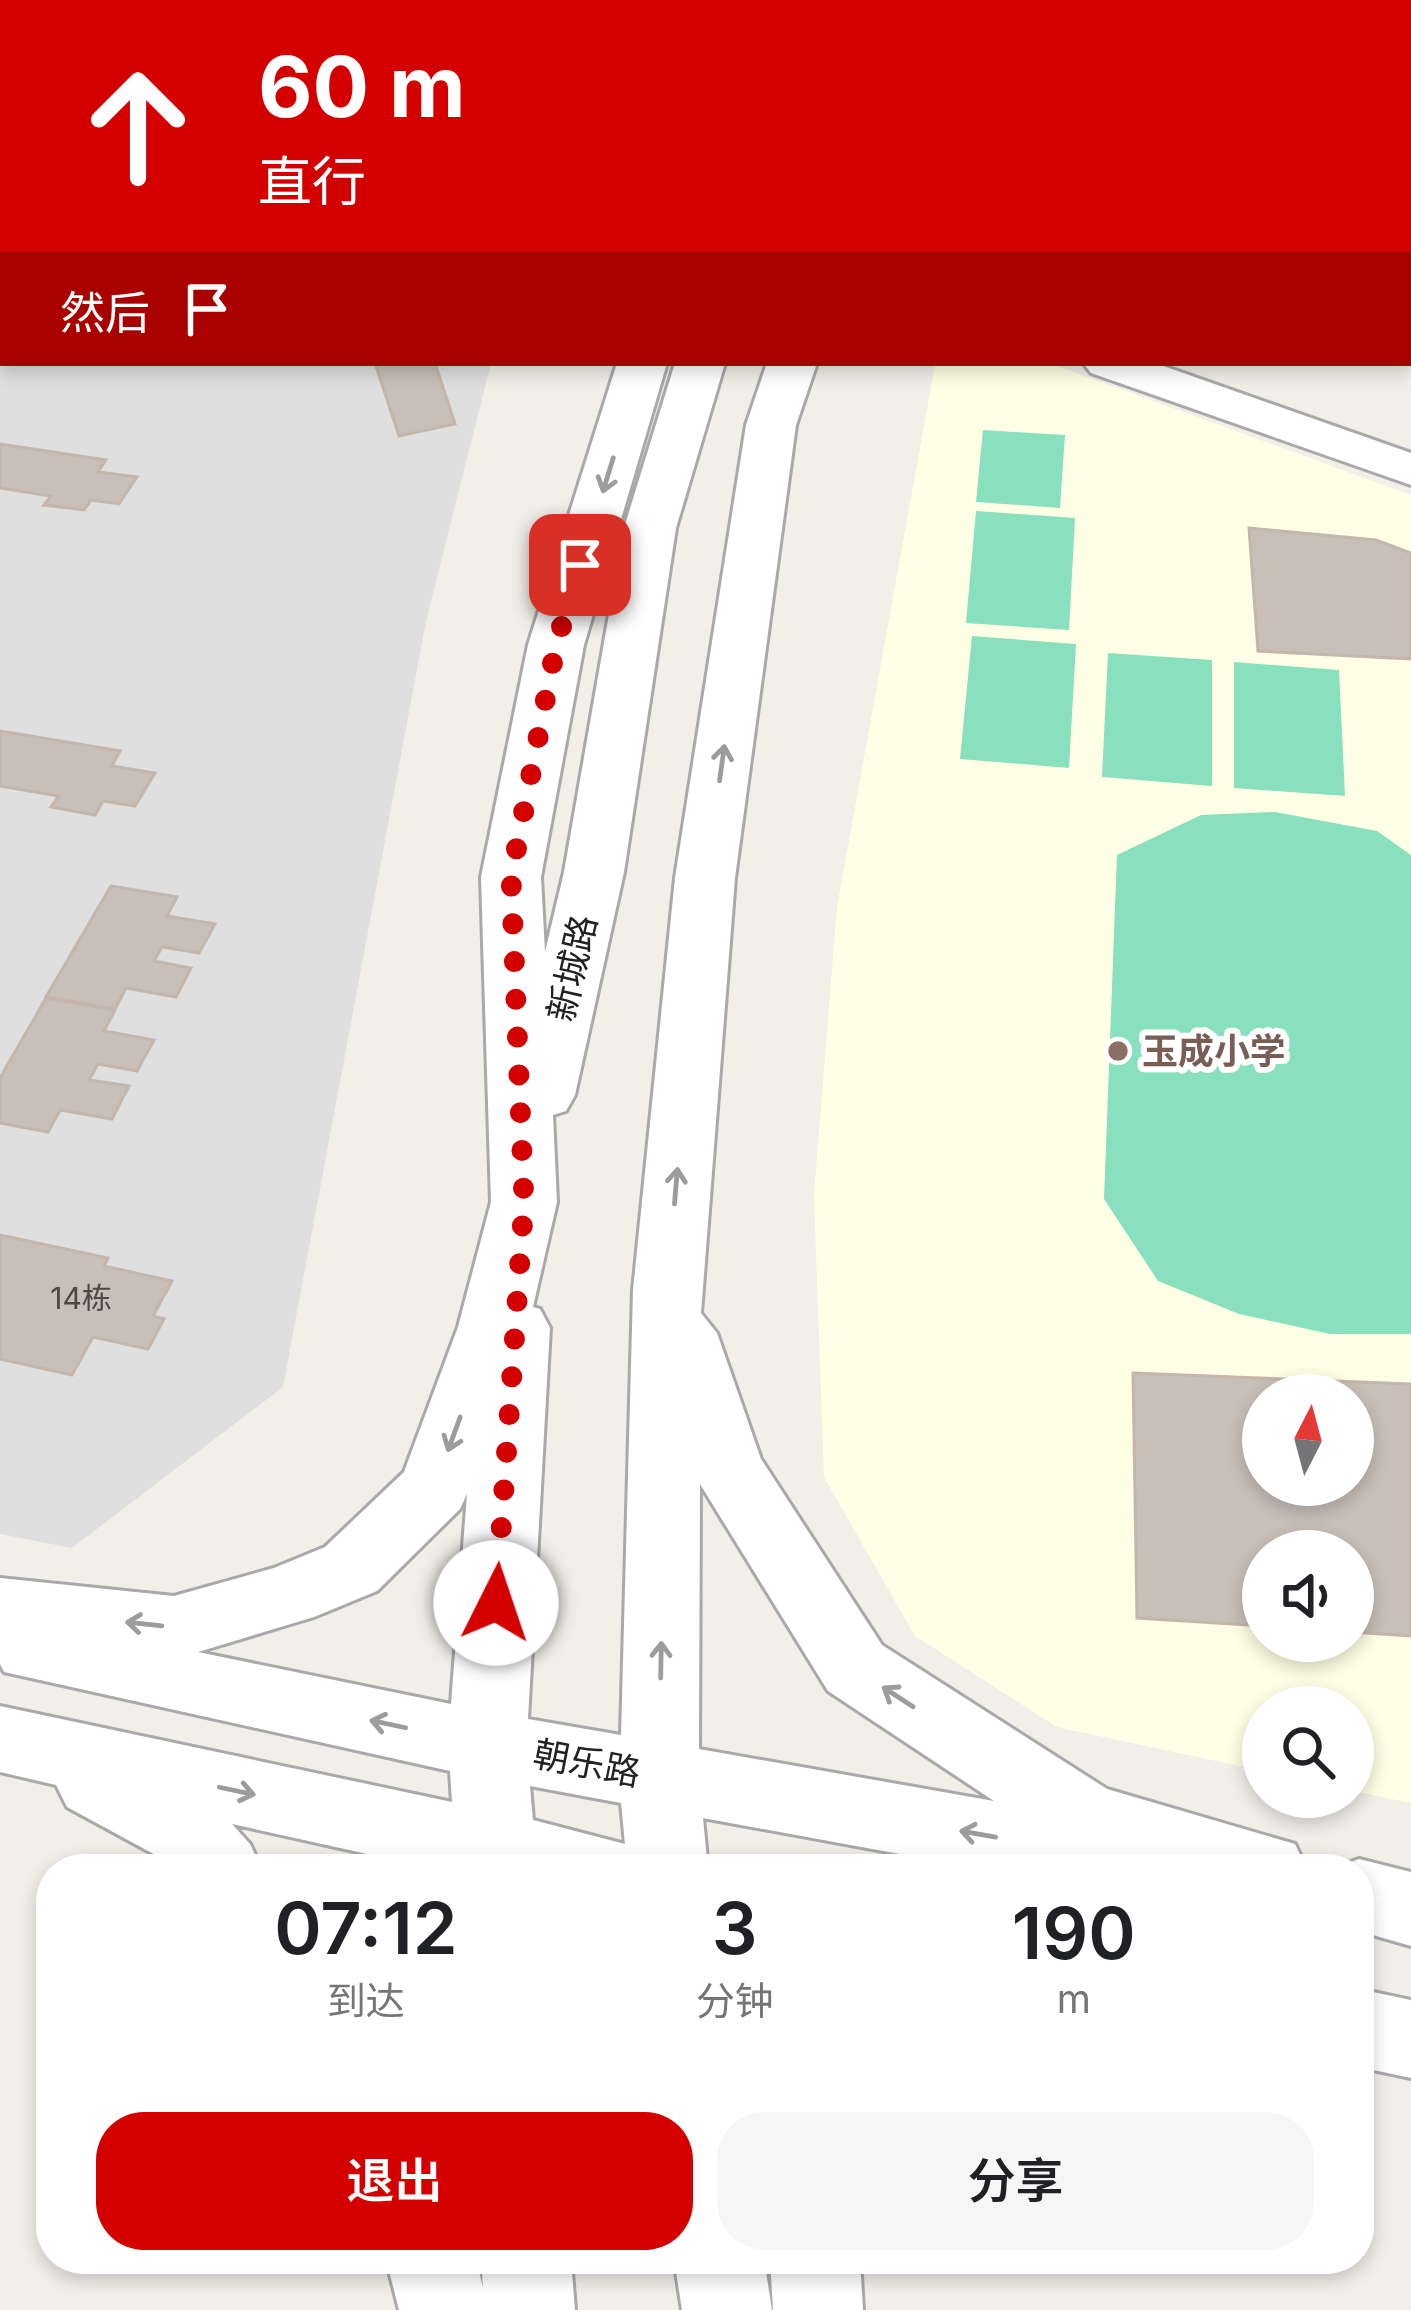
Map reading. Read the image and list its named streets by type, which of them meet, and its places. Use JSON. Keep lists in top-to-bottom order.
{
  "streets": {
    "street": ["新城路", "朝乐路"]
  },
  "crossings": [
    ["新城路", "朝乐路"]
  ],
  "places": ["玉成小学"],
  "house_numbers": ["14栋"],
  "north": "top",
  "page": {
    "turn": ["60 m", "直行"],
    "then": "然后",
    "eta": [
      "07:12",
      "到达",
      "3",
      "分钟",
      "190",
      "m"
    ],
    "buttons": ["退出", "分享"]
  }
}
